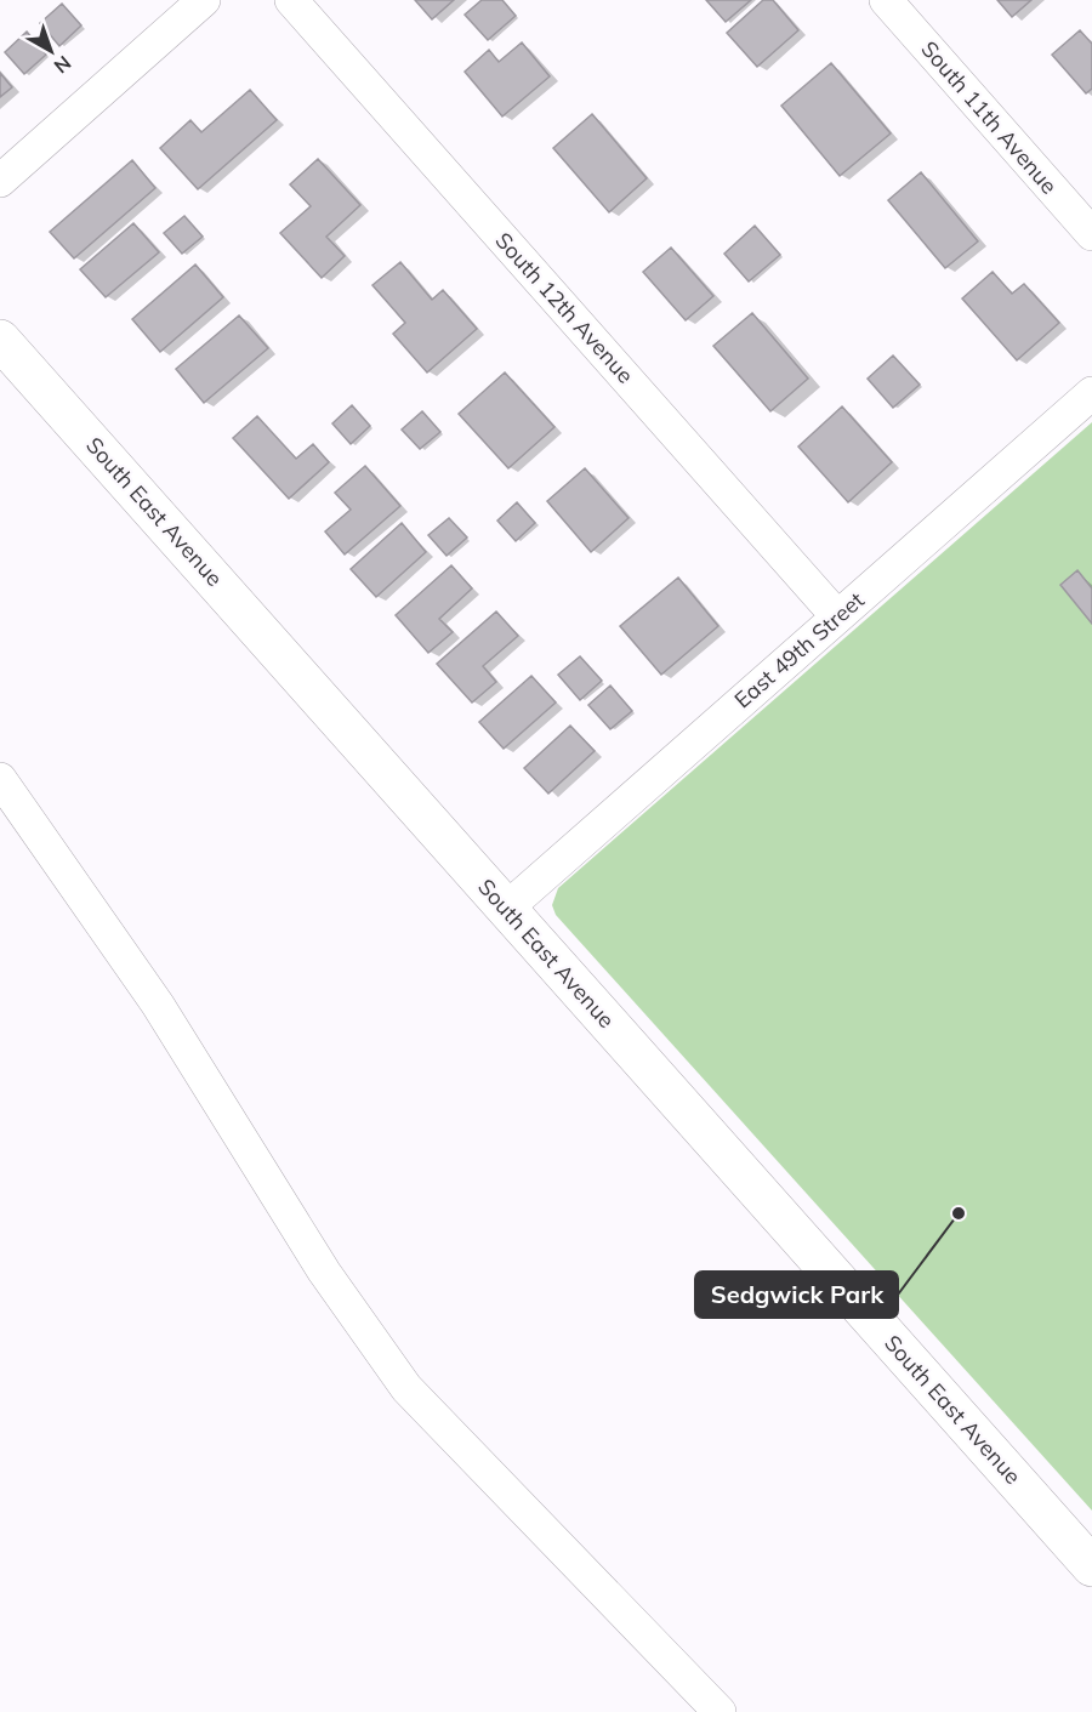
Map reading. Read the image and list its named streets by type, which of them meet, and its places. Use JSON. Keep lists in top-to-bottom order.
{
  "streets": {
    "main road": ["South East Avenue"],
    "street": ["South 11th Avenue", "South 12th Avenue", "East 49th Street"]
  },
  "crossings": [
    ["South 12th Avenue", "East 49th Street"],
    ["South East Avenue", "East 49th Street"]
  ],
  "places": ["Sedgwick Park"],
  "north": "bottom right"
}
